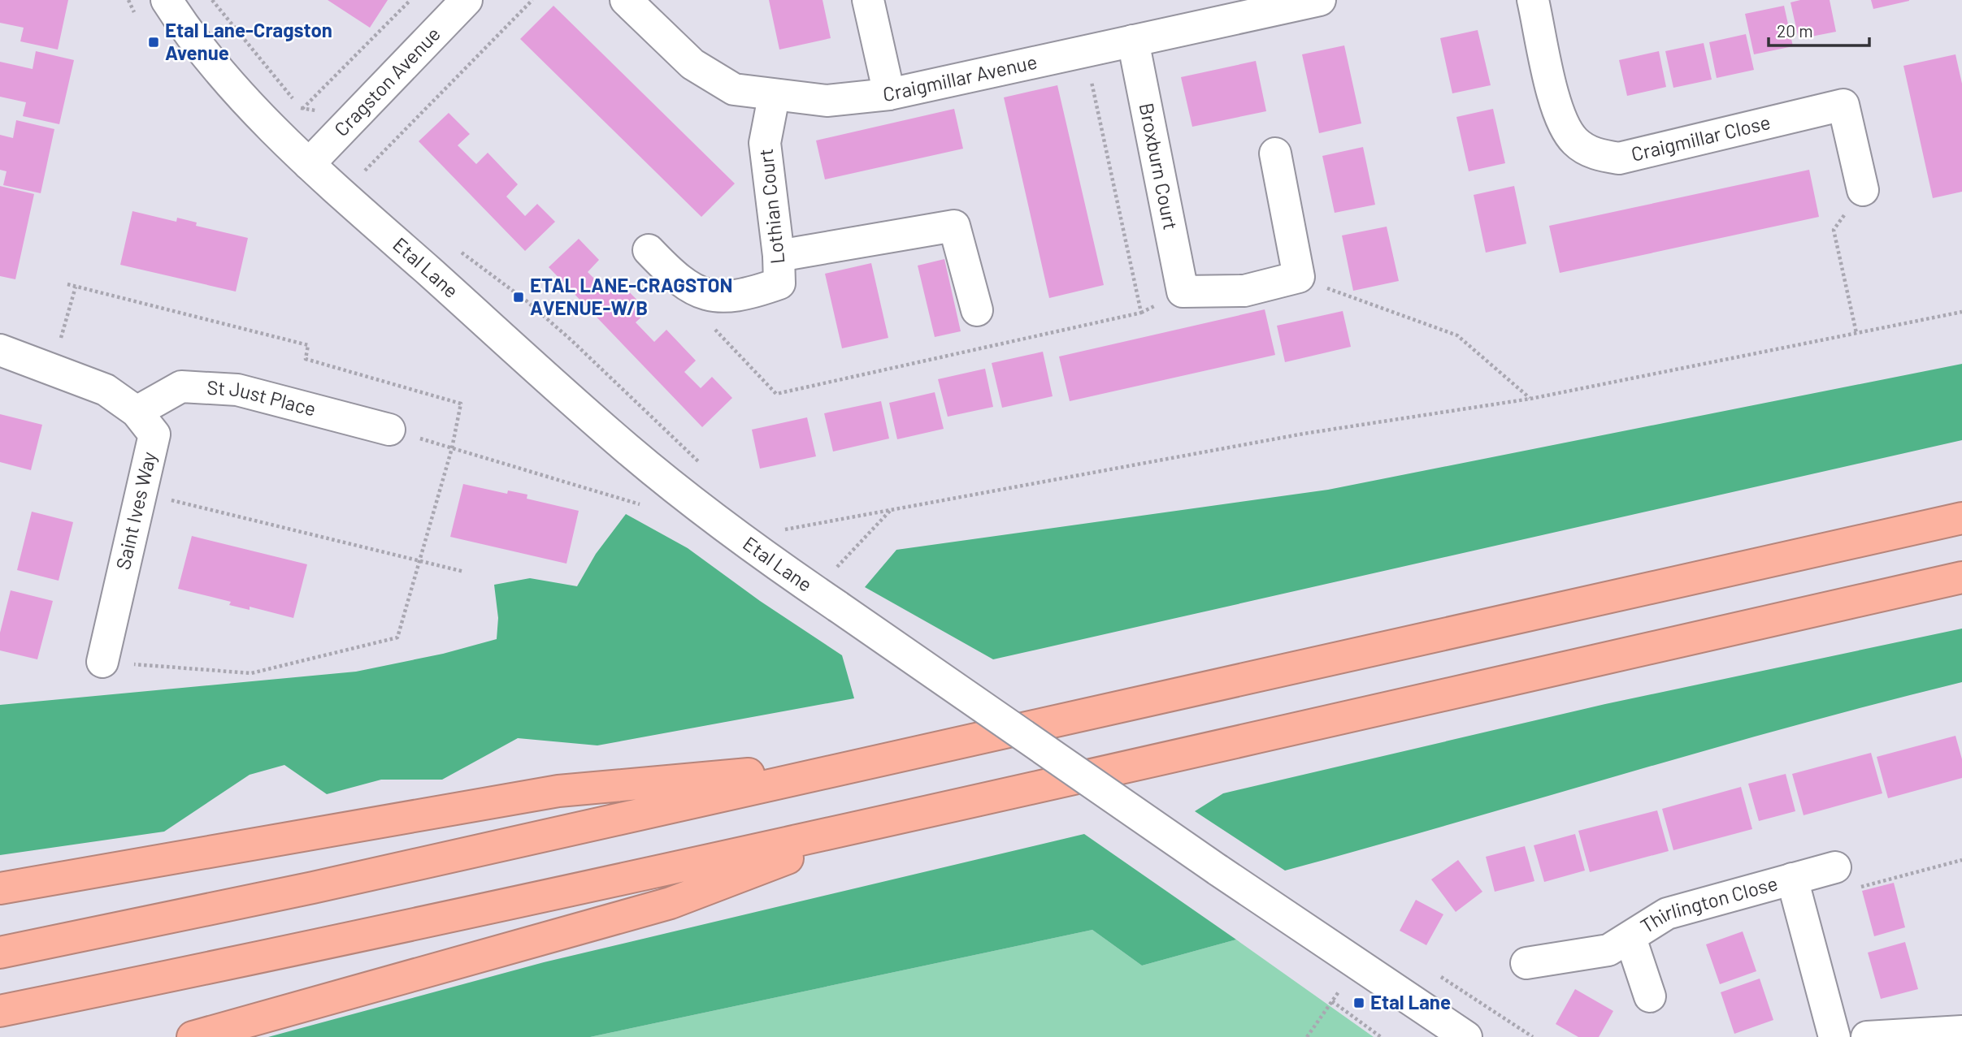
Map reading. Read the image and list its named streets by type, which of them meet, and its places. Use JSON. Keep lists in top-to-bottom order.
{
  "streets": {
    "street": [
      "Craigmillar Avenue",
      "Cragston Avenue",
      "Craigmillar Close",
      "Broxburn Court",
      "Lothian Court",
      "Etal Lane",
      "St Just Place",
      "Saint Ives Way",
      "Thirlington Close"
    ]
  },
  "crossings": [
    ["Craigmillar Avenue", "Broxburn Court"],
    ["Craigmillar Avenue", "Lothian Court"],
    ["Cragston Avenue", "Etal Lane"],
    ["St Just Place", "Saint Ives Way"]
  ],
  "places": {
    "transit": ["Etal Lane-Cragston Avenue", "ETAL LANE-CRAGSTON AVENUE-W/B", "Etal Lane"]
  },
  "scale_bar": "20 m"
}
